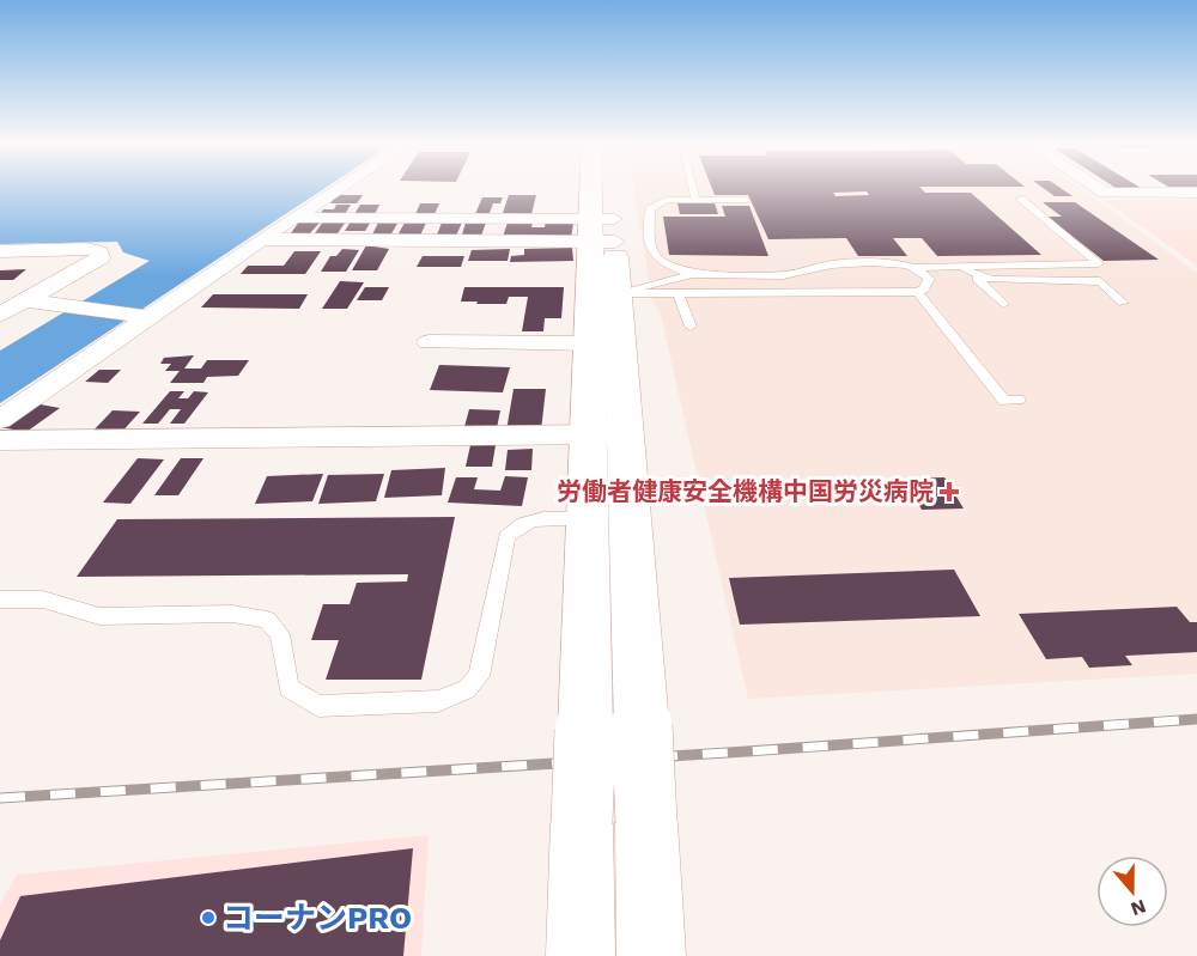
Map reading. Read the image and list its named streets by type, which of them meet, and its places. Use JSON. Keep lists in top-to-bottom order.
{
  "places": {
    "health": ["労働者健康安全機構中国労災病院"],
    "other": ["コーナンPRO"]
  },
  "north": "bottom"
}
